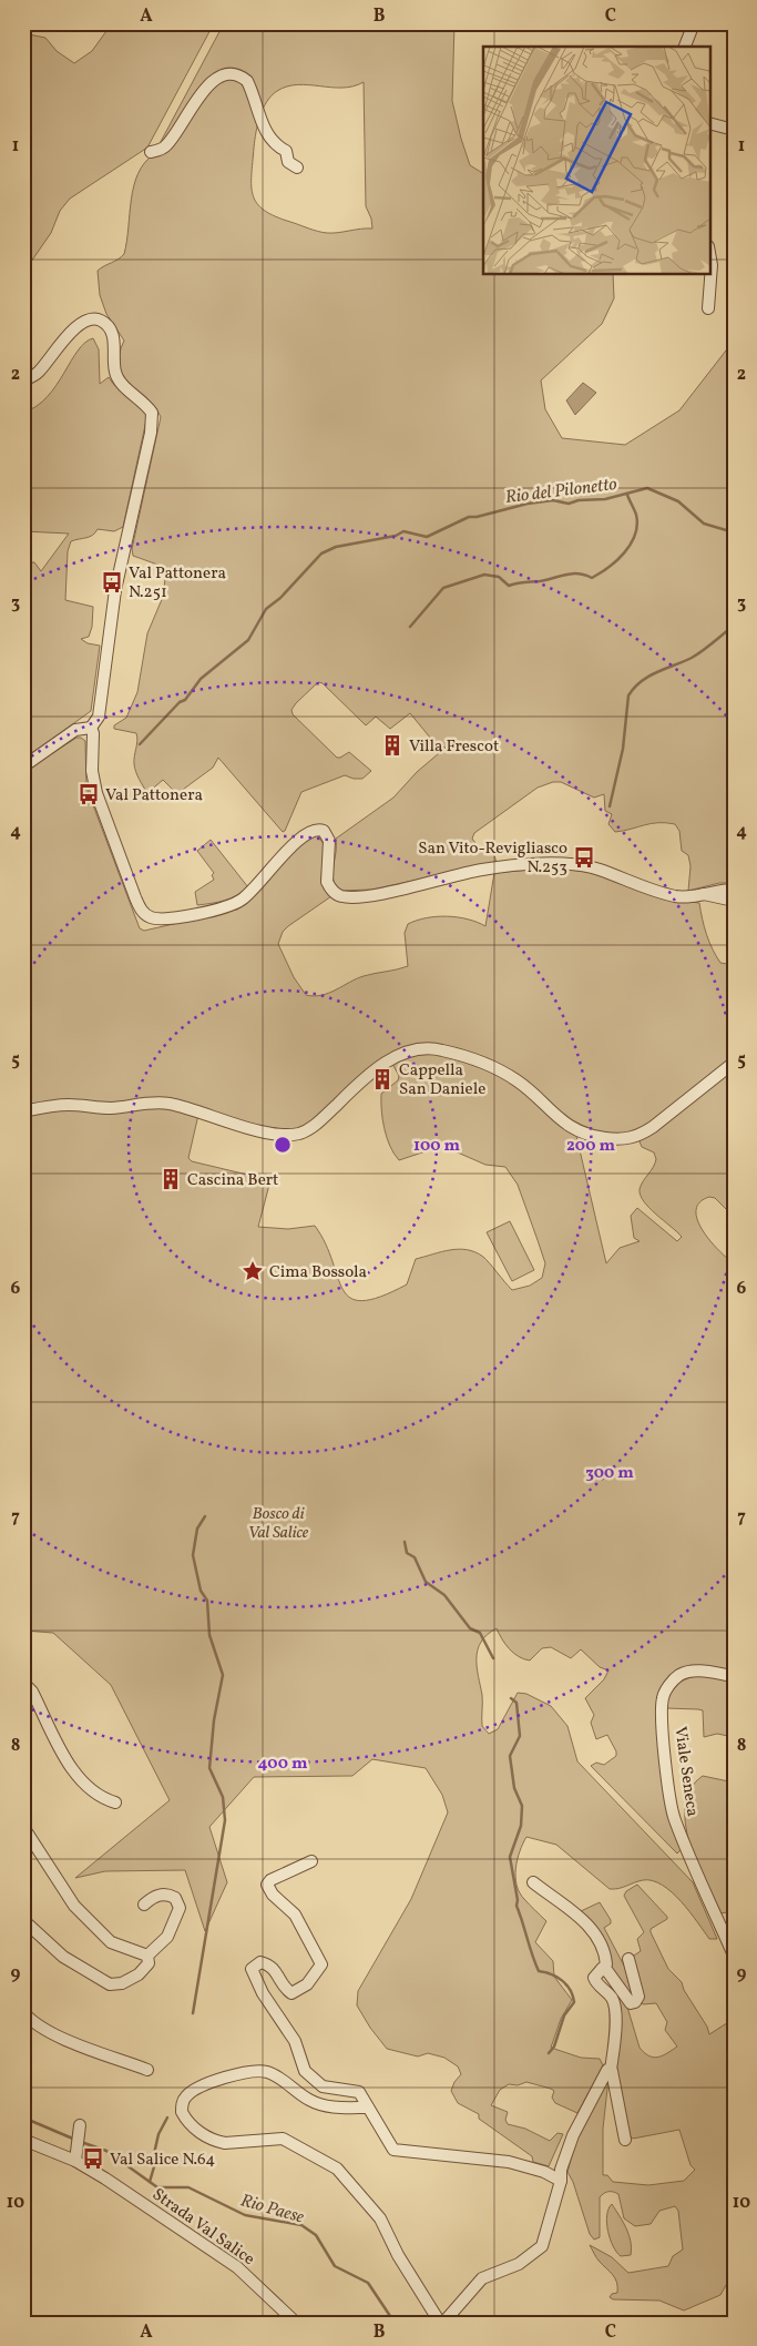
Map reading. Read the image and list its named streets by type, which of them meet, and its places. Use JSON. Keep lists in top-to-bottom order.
{
  "streets": {
    "street": ["Viale Seneca", "Strada Val Salice"]
  },
  "water": ["Rio del Pilonetto", "Rio Paese"],
  "parks": ["Bosco di Val Salice"],
  "places": {
    "bus stop": [
      "Val Pattonera N.251",
      "Val Pattonera",
      "San Vito-Revigliasco N.253",
      "Val Salice N.64"
    ],
    "building": ["Villa Frescot", "Cappella San Daniele", "Cascina Bert"],
    "place": ["Cima Bossola"]
  },
  "grid": {
    "columns": ["A", "B", "C"],
    "rows": [
      "1",
      "2",
      "3",
      "4",
      "5",
      "6",
      "7",
      "8",
      "9",
      "10"
    ]
  },
  "rings": [
    "100 m",
    "200 m",
    "300 m",
    "400 m"
  ]
}
